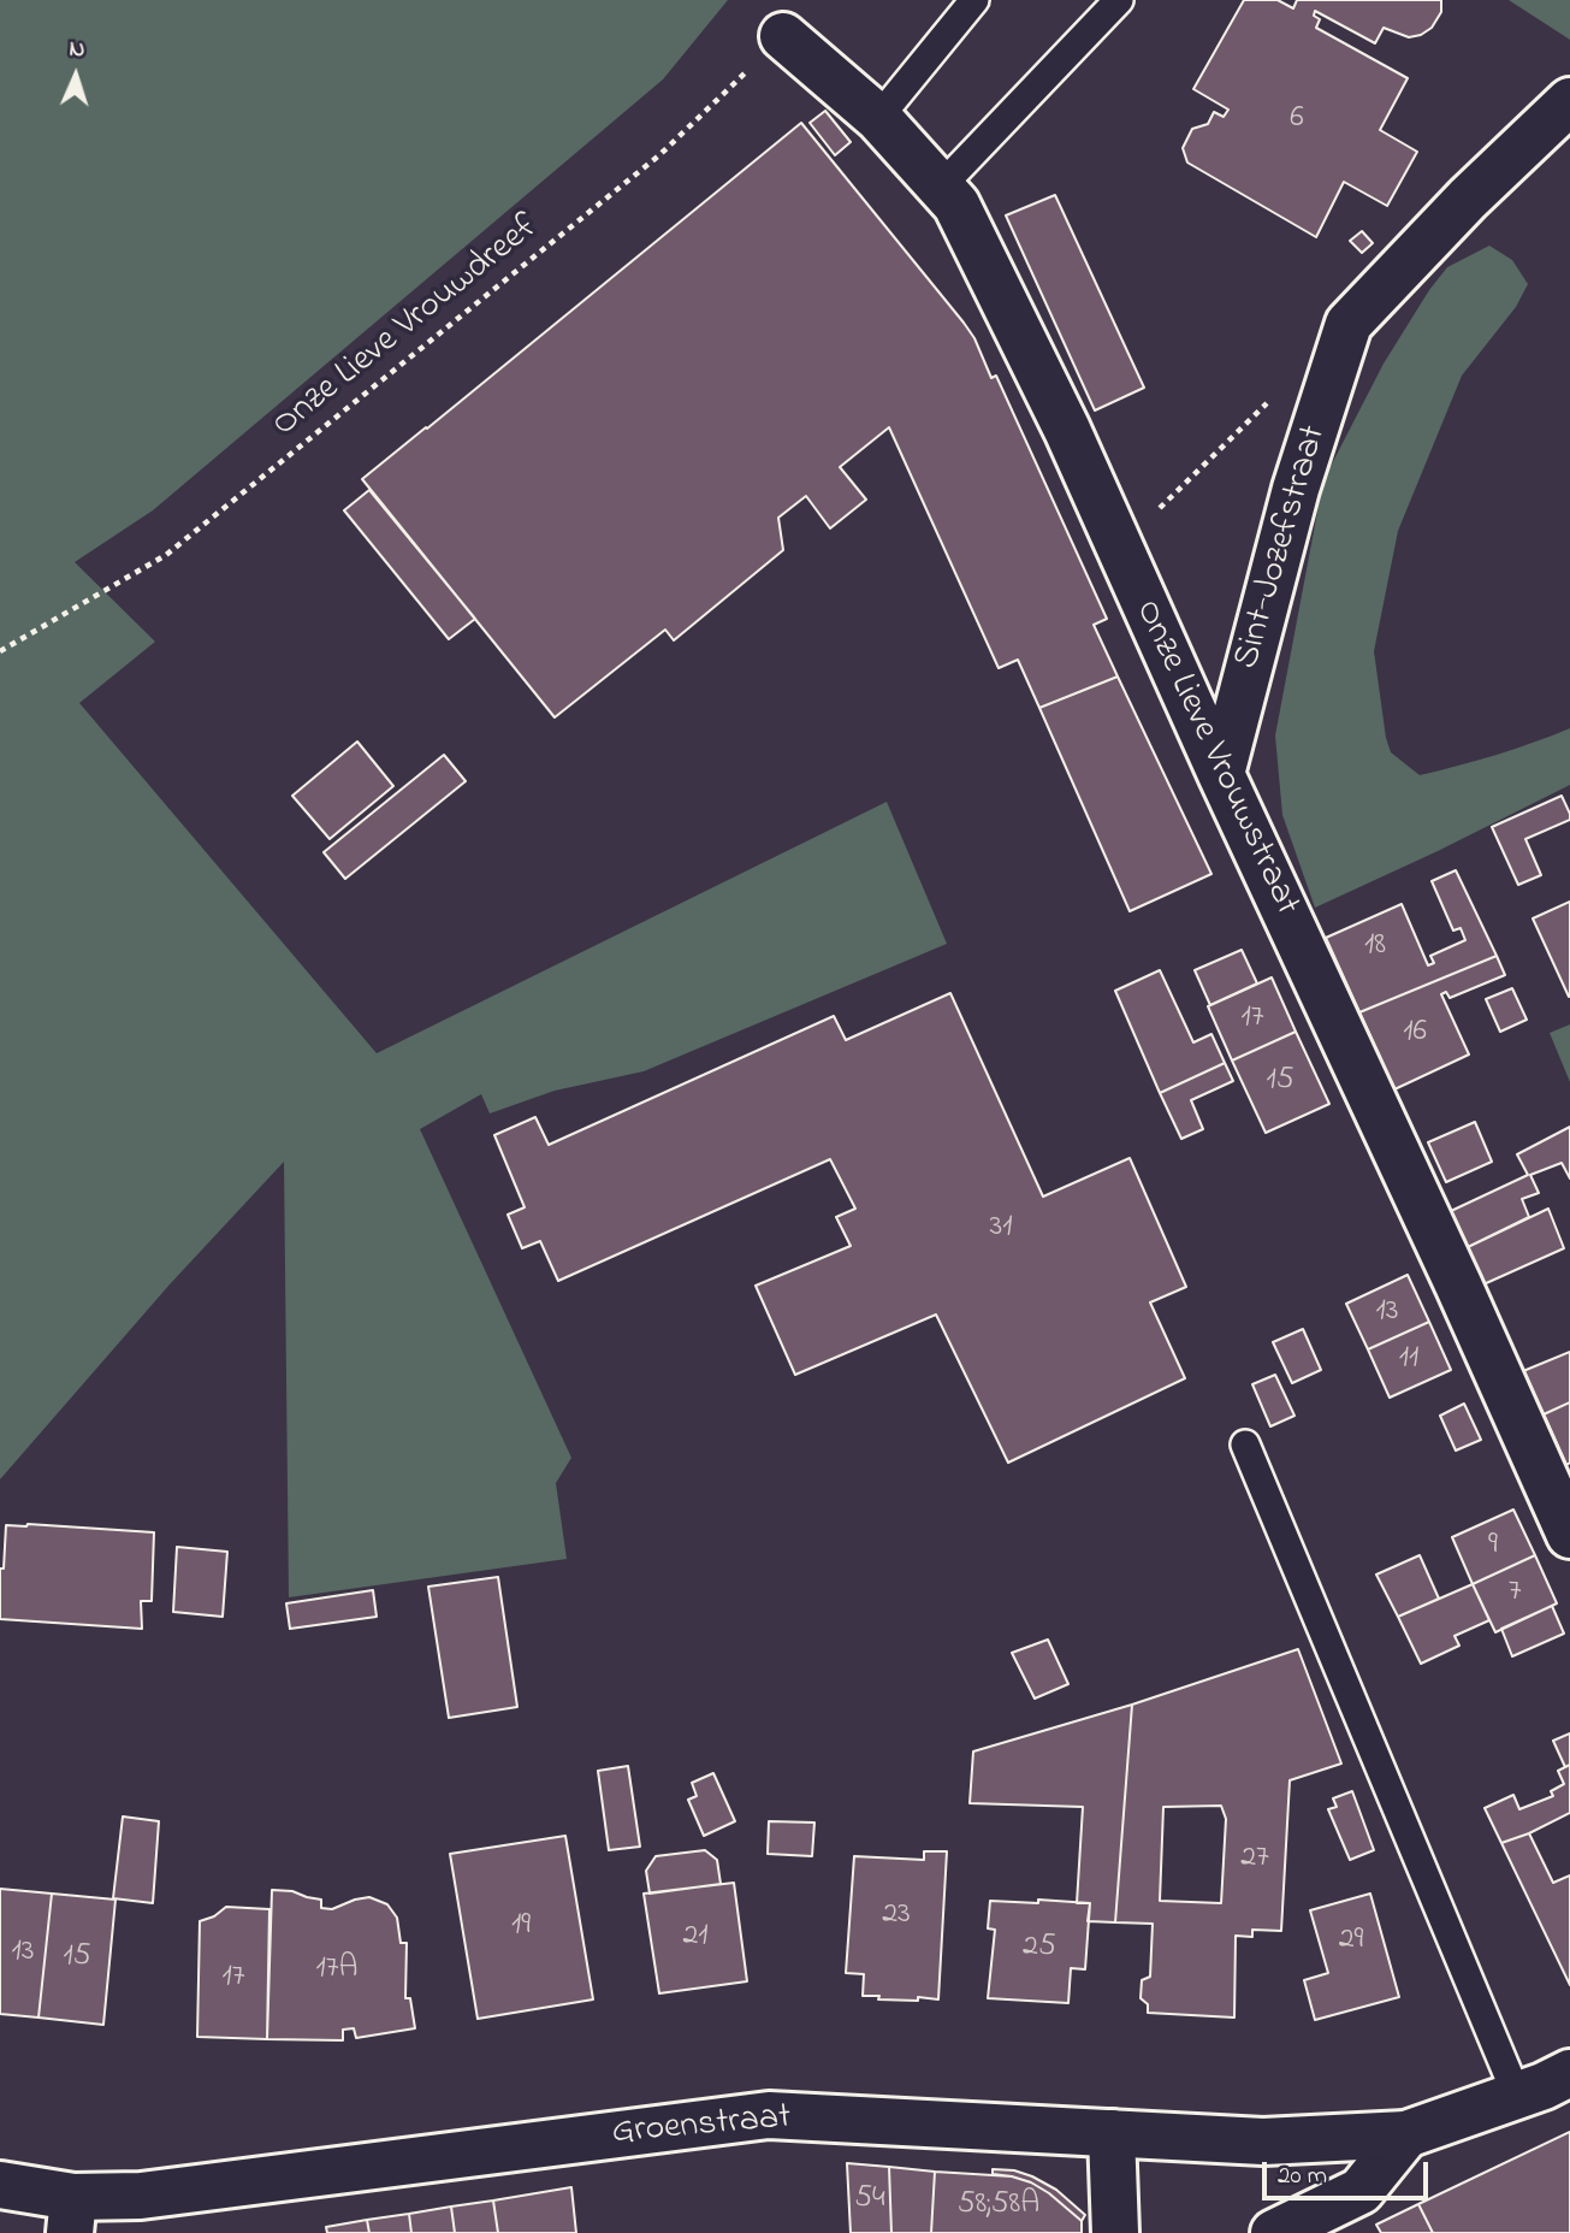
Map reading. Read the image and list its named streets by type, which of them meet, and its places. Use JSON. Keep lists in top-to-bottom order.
{
  "streets": {
    "street": ["Sint-Jozefstraat", "Onze Lieve Vrouwstraat", "Groenstraat"],
    "path": ["Onze Lieve Vrouwdreef"]
  },
  "crossings": [
    ["Onze Lieve Vrouwdreef", "Onze Lieve Vrouwstraat"],
    ["Sint-Jozefstraat", "Onze Lieve Vrouwstraat"]
  ],
  "house_numbers": [
    "6",
    "18",
    "17",
    "16",
    "15",
    "31",
    "13",
    "11",
    "9",
    "7",
    "27",
    "23",
    "19",
    "21",
    "29",
    "25",
    "13",
    "15",
    "17A",
    "17",
    "54",
    "58;58A"
  ],
  "scale_bar": "20 m",
  "north": "top"
}
